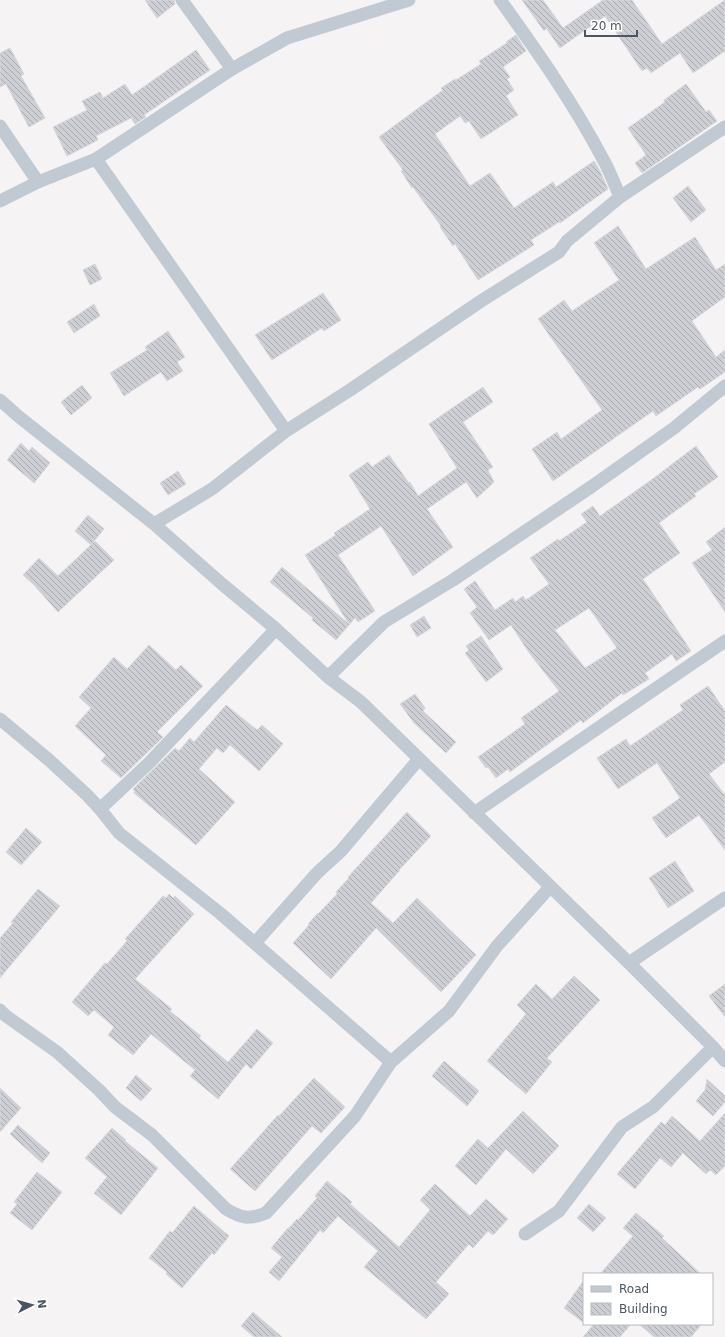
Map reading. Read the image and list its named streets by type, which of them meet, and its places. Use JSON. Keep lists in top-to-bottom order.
{
  "legend": ["Road", "Building"],
  "scale_bar": "20 m",
  "north": "right"
}
